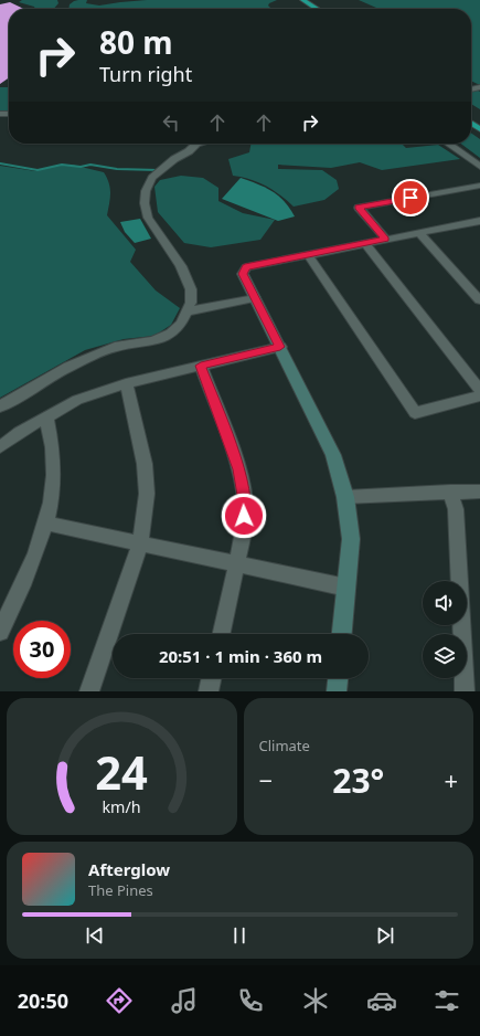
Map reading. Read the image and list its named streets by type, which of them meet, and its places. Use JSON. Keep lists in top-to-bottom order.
{
  "page": {
    "turn": ["80 m", "Turn right"],
    "limit": "30",
    "trip": "20:51 · 1 min · 360 m",
    "tile": "Climate",
    "heat": ["−", "23°", "+"],
    "song": ["Afterglow", "The Pines"],
    "tabs": "20:50",
    "gauge": ["24", "km/h"]
  }
}
